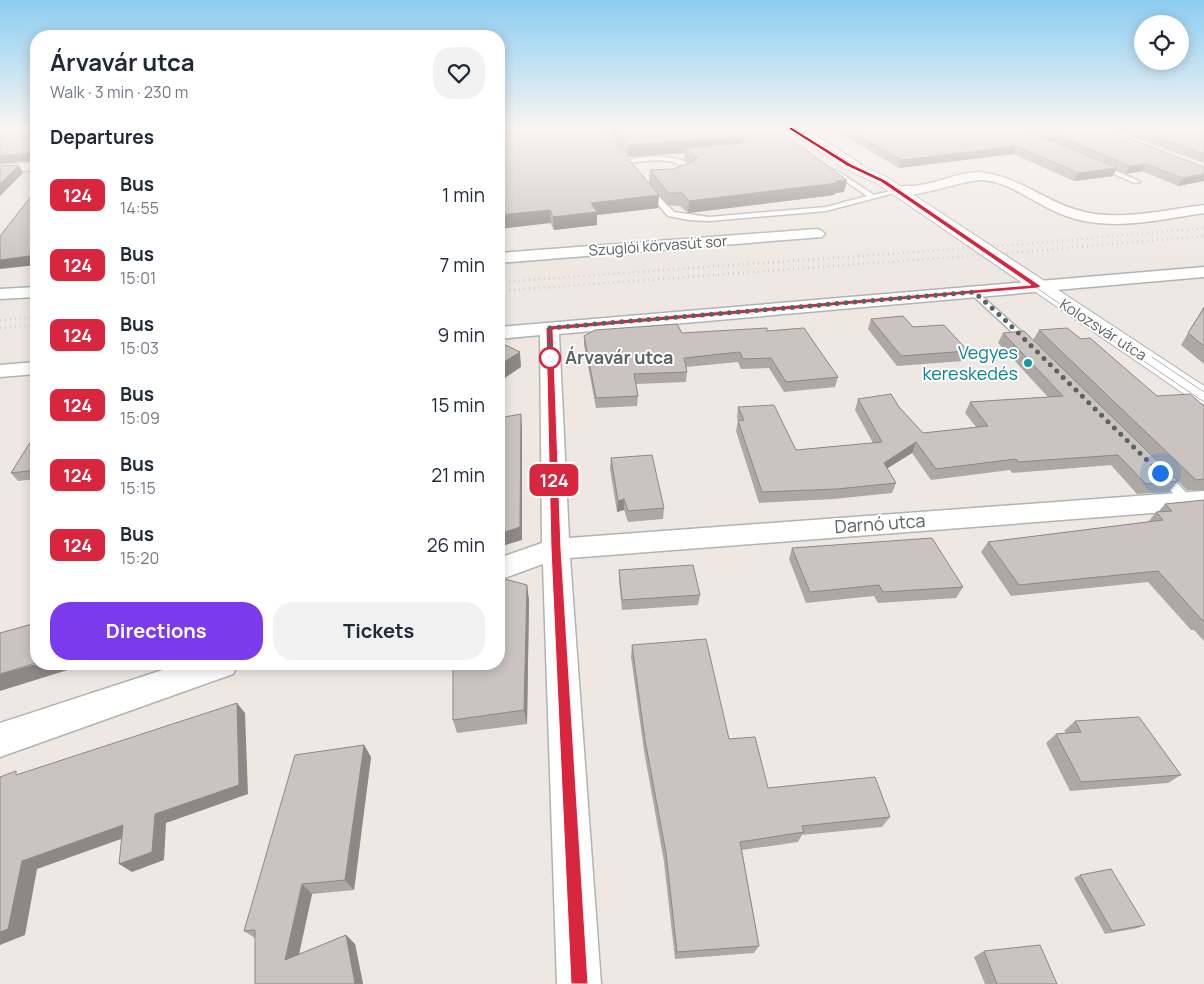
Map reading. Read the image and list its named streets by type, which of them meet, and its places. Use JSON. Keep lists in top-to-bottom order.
{
  "streets": {
    "street": ["Szuglói körvasút sor", "Kolozsvár utca", "Darnó utca"]
  },
  "places": ["Árvavár utca", "Vegyes kereskedés"],
  "lines": ["bus line 124"],
  "page": {
    "on_map": "124",
    "heading": [
      ["Árvavár utca", "Walk · 3 min · 230 m"],
      "Departures"
    ],
    "list": [
      {
        "mark": "124",
        "name": "Bus",
        "note": "14:55",
        "value": "1 min"
      },
      {
        "mark": "124",
        "name": "Bus",
        "note": "15:01",
        "value": "7 min"
      },
      {
        "mark": "124",
        "name": "Bus",
        "note": "15:03",
        "value": "9 min"
      },
      {
        "mark": "124",
        "name": "Bus",
        "note": "15:09",
        "value": "15 min"
      },
      {
        "mark": "124",
        "name": "Bus",
        "note": "15:15",
        "value": "21 min"
      },
      {
        "mark": "124",
        "name": "Bus",
        "note": "15:20",
        "value": "26 min"
      }
    ],
    "buttons": ["Directions", "Tickets"]
  }
}
